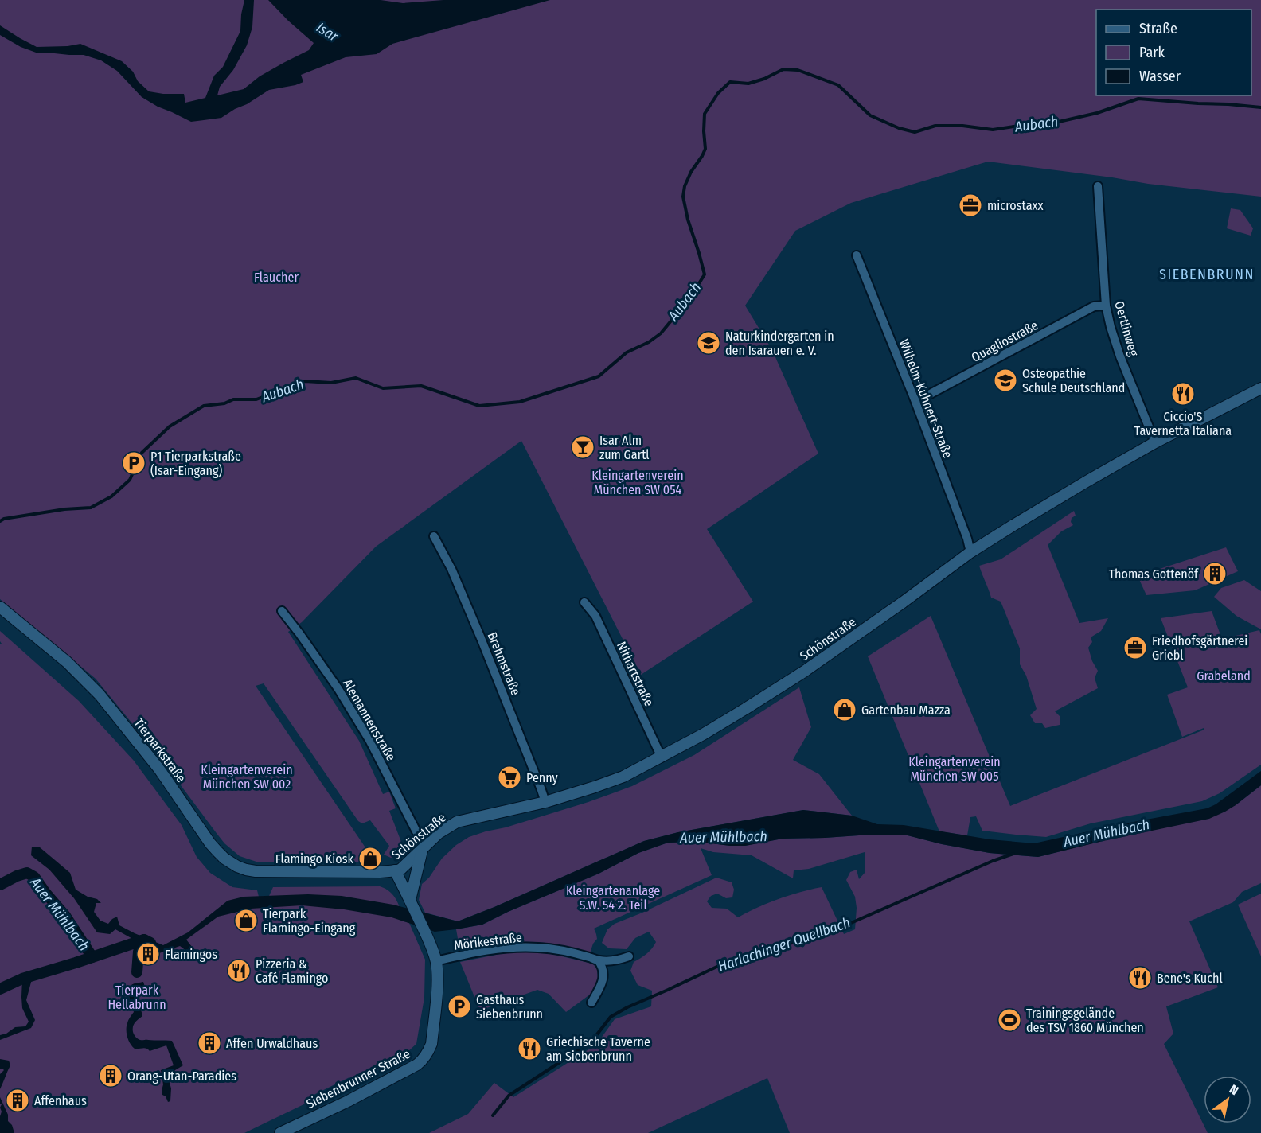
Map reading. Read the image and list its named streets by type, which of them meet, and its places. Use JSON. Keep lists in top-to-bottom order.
{
  "streets": {
    "street": [
      "Oertlinweg",
      "Quagliostraße",
      "Wilhelm-Kuhnert-Straße",
      "Schönstraße",
      "Brehmstraße",
      "Nithartstraße",
      "Alemannenstraße",
      "Tierparkstraße",
      "Mörikestraße",
      "Siebenbrunner Straße"
    ]
  },
  "crossings": [
    ["Oertlinweg", "Quagliostraße"],
    ["Oertlinweg", "Schönstraße"],
    ["Quagliostraße", "Wilhelm-Kuhnert-Straße"],
    ["Wilhelm-Kuhnert-Straße", "Schönstraße"],
    ["Schönstraße", "Brehmstraße"],
    ["Schönstraße", "Nithartstraße"],
    ["Schönstraße", "Alemannenstraße"],
    ["Schönstraße", "Tierparkstraße"],
    ["Schönstraße", "Siebenbrunner Straße"],
    ["Tierparkstraße", "Siebenbrunner Straße"],
    ["Mörikestraße", "Siebenbrunner Straße"]
  ],
  "districts": ["SIEBENBRUNN"],
  "water": [
    "Isar",
    "Aubach",
    "Auer Mühlbach",
    "Harlachinger Quellbach"
  ],
  "parks": [
    "Flaucher",
    "Kleingartenverein München SW 054",
    "Grabeland",
    "Kleingartenverein München SW 005",
    "Kleingartenverein München SW 002",
    "Kleingartenanlage S.W. 54 2. Teil",
    "Tierpark Hellabrunn"
  ],
  "places": {
    "office": ["microstaxx", "Friedhofsgärtnerei Griebl"],
    "school or university": ["Naturkindergarten in den Isarauen e. V.", "Osteopathie Schule Deutschland"],
    "restaurant": [
      "Ciccio'S Tavernetta Italiana",
      "Pizzeria & Café Flamingo",
      "Bene's Kuchl",
      "Griechische Taverne am Siebenbrunn"
    ],
    "bar": ["Isar Alm zum Gartl"],
    "parking": ["P1 Tierparkstraße (Isar-Eingang)", "Gasthaus Siebenbrunn"],
    "building": [
      "Thomas Gottenöf",
      "Flamingos",
      "Affen Urwaldhaus",
      "Orang-Utan-Paradies",
      "Affenhaus"
    ],
    "shop": ["Gartenbau Mazza", "Flamingo Kiosk", "Tierpark Flamingo-Eingang"],
    "supermarket": ["Penny"],
    "sports": ["Trainingsgelände des TSV 1860 München"]
  },
  "legend": ["Straße", "Park", "Wasser"],
  "north": "top right"
}
